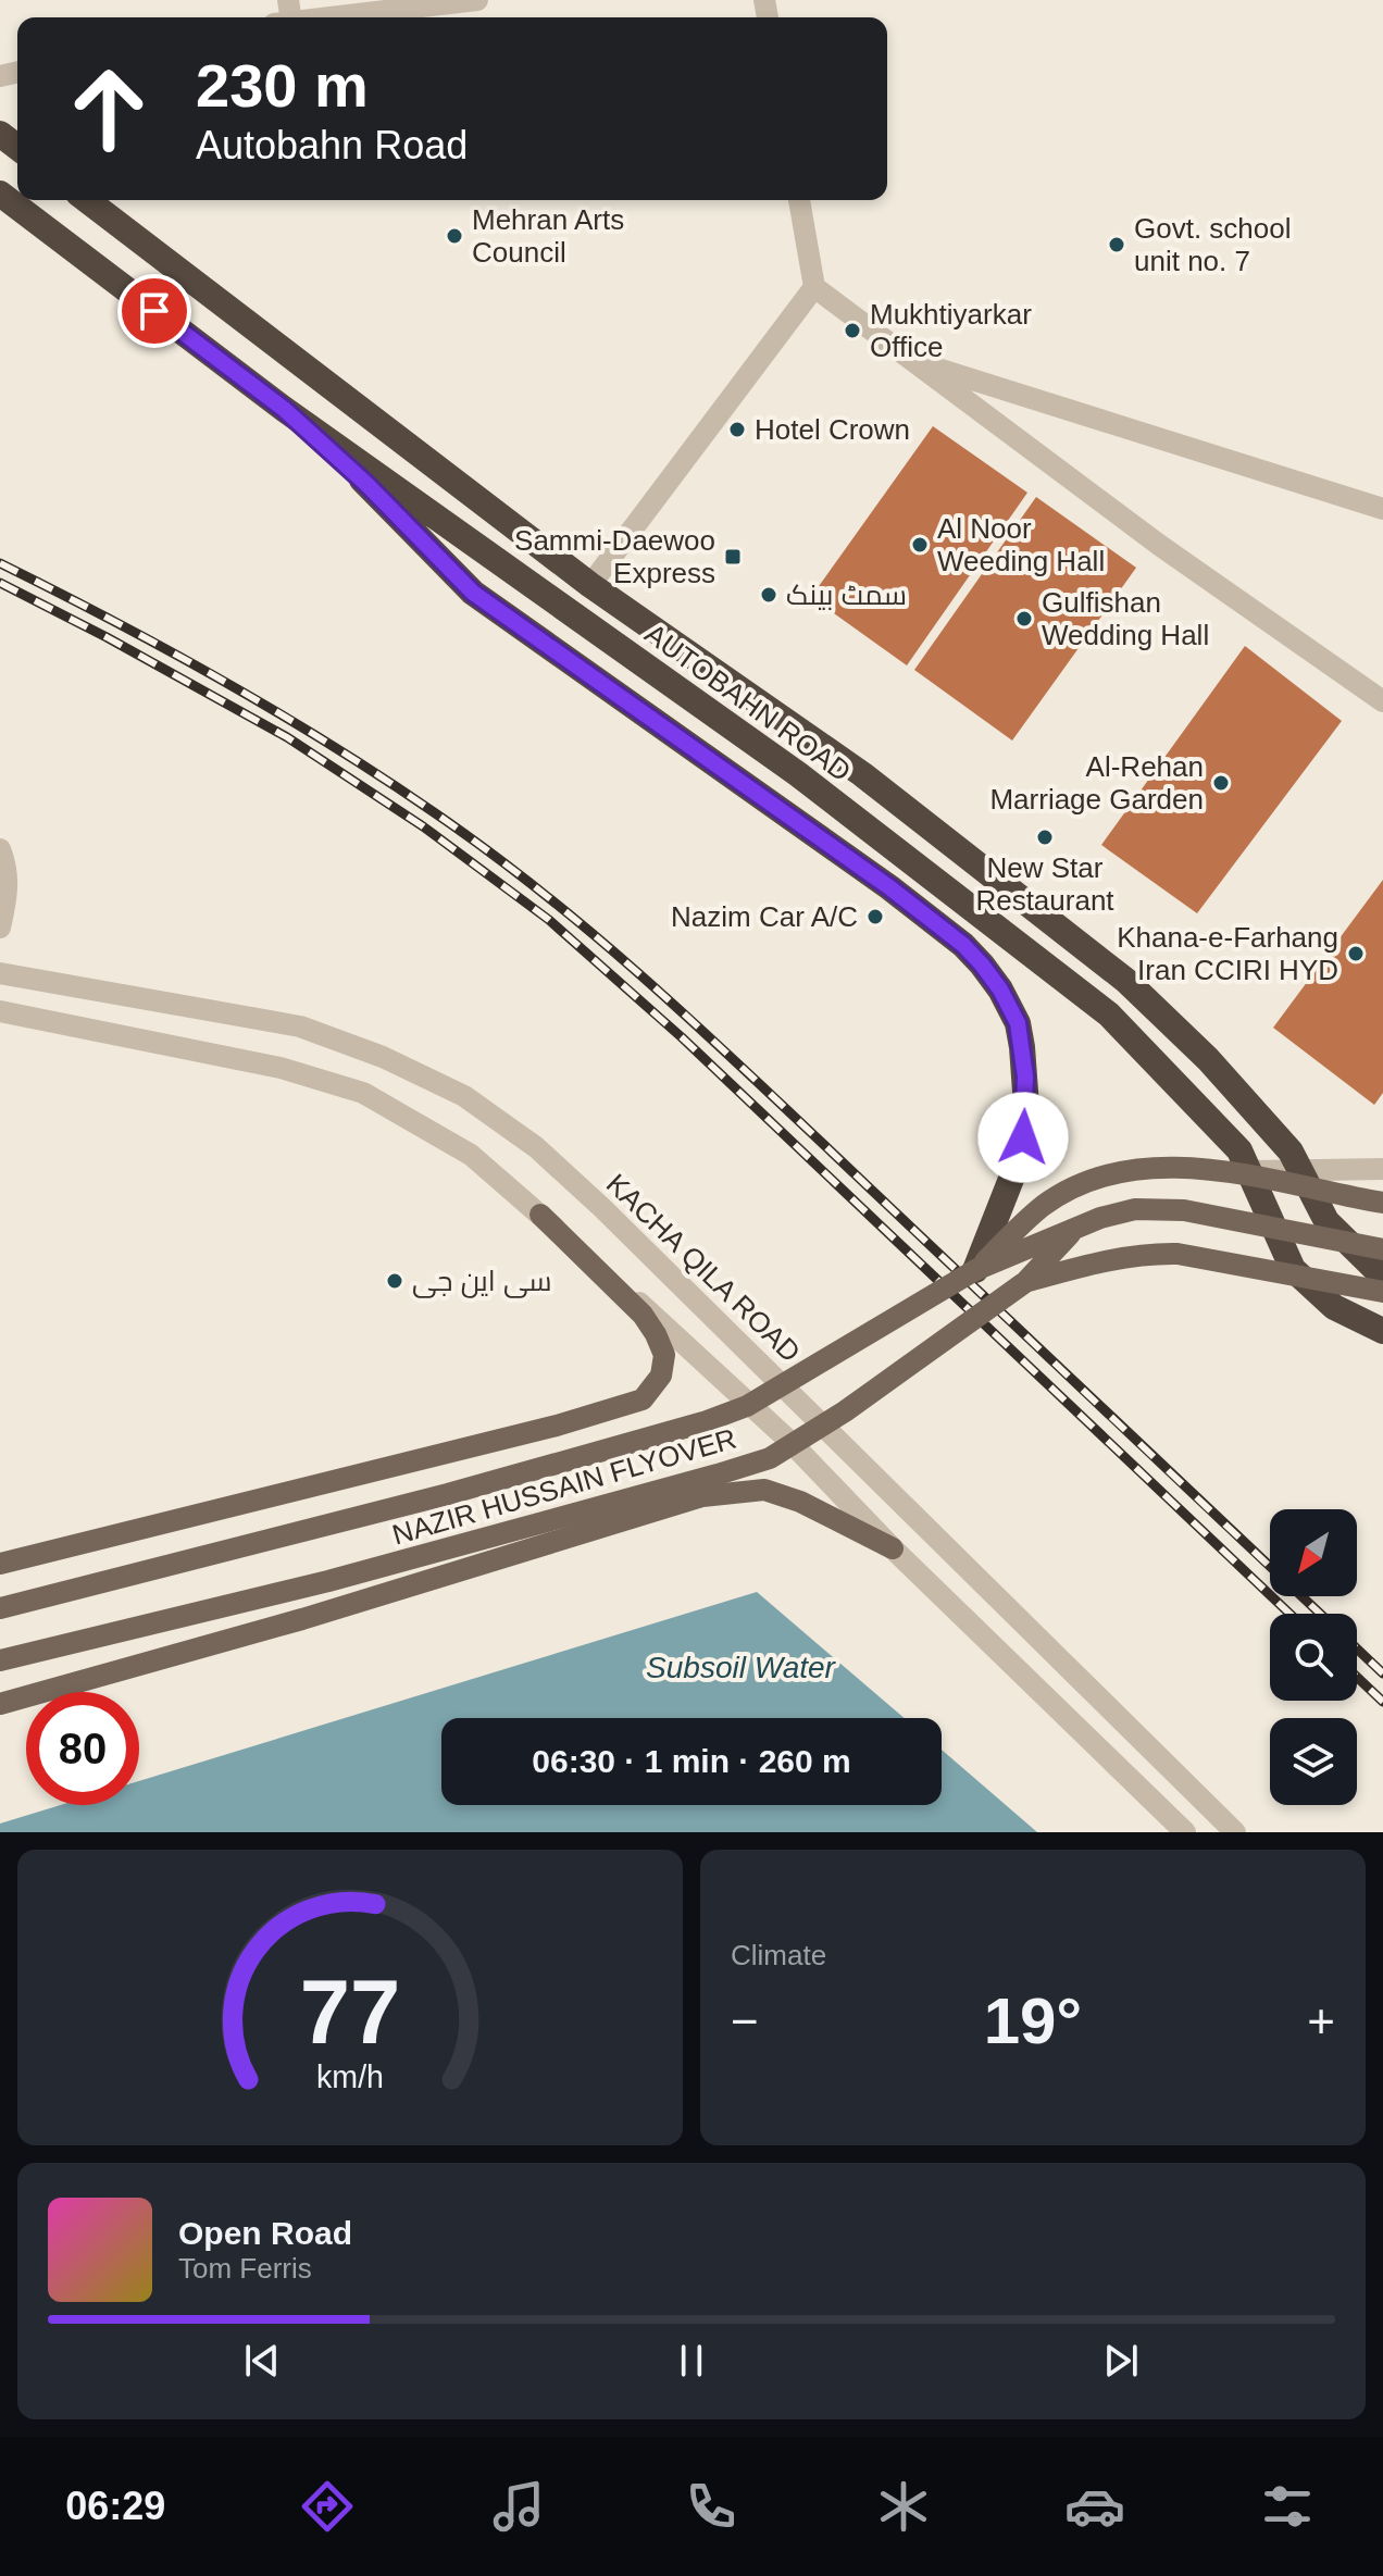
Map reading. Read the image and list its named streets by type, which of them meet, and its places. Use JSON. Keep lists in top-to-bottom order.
{
  "streets": {
    "highway": ["AUTOBAHN ROAD"],
    "main road": ["NAZIR HUSSAIN FLYOVER"],
    "street": ["KACHA QILA ROAD"]
  },
  "water": ["Subsoil Water"],
  "places": {
    "other": [
      "Mehran Arts Council",
      "Govt. school unit no. 7",
      "Mukhtiyarkar Office",
      "Hotel Crown",
      "Al Noor Weeding Hall",
      "سمٹ بینک",
      "Gulfishan Wedding Hall",
      "Al-Rehan Marriage Garden",
      "New Star Restaurant",
      "Nazim Car A/C",
      "Khana-e-Farhang Iran CCIRI HYD",
      "سی این جی"
    ],
    "transit": ["Sammi-Daewoo Express"]
  },
  "north": "bottom left",
  "page": {
    "turn": ["230 m", "Autobahn Road"],
    "limit": "80",
    "trip": "06:30 · 1 min · 260 m",
    "tile": "Climate",
    "heat": ["−", "19°", "+"],
    "song": ["Open Road", "Tom Ferris"],
    "tabs": "06:29",
    "gauge": ["77", "km/h"]
  }
}
